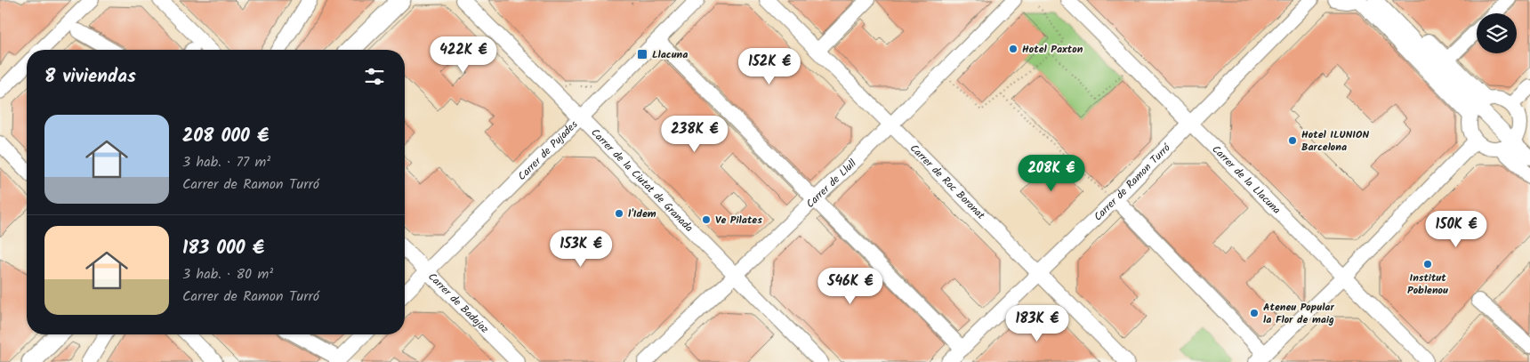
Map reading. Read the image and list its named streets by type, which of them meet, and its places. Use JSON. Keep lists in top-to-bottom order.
{
  "streets": {
    "street": [
      "Carrer de Pujades",
      "Carrer de la Llacuna",
      "Carrer de la Ciutat de Granada",
      "Carrer de Roc Boronat",
      "Carrer de Ramon Turró",
      "Carrer de Llull",
      "Carrer de Badajoz"
    ]
  },
  "crossings": [
    ["Carrer de Pujades", "Carrer de la Ciutat de Granada"],
    ["Carrer de Pujades", "Carrer de Badajoz"],
    ["Carrer de la Llacuna", "Carrer de Ramon Turró"],
    ["Carrer de la Ciutat de Granada", "Carrer de Llull"],
    ["Carrer de Roc Boronat", "Carrer de Ramon Turró"],
    ["Carrer de Roc Boronat", "Carrer de Llull"]
  ],
  "places": {
    "other": [
      "Hotel Paxton",
      "Hotel ILUNION Barcelona",
      "l'Idem",
      "Ve Pilates",
      "Institut Poblenou",
      "Ateneu Popular la Flor de maig"
    ],
    "transit": ["Llacuna"]
  },
  "page": {
    "price": [
      "422K €",
      "152K €",
      "238K €",
      "208K €",
      "150K €",
      "153K €",
      "546K €",
      "183K €"
    ],
    "heading": "8 viviendas",
    "list": [
      {
        "name": "208 000 €",
        "note": "3 hab. · 77 m² · Carrer de Ramon Turró"
      },
      {
        "name": "183 000 €",
        "note": "3 hab. · 80 m² · Carrer de Ramon Turró"
      }
    ]
  }
}
